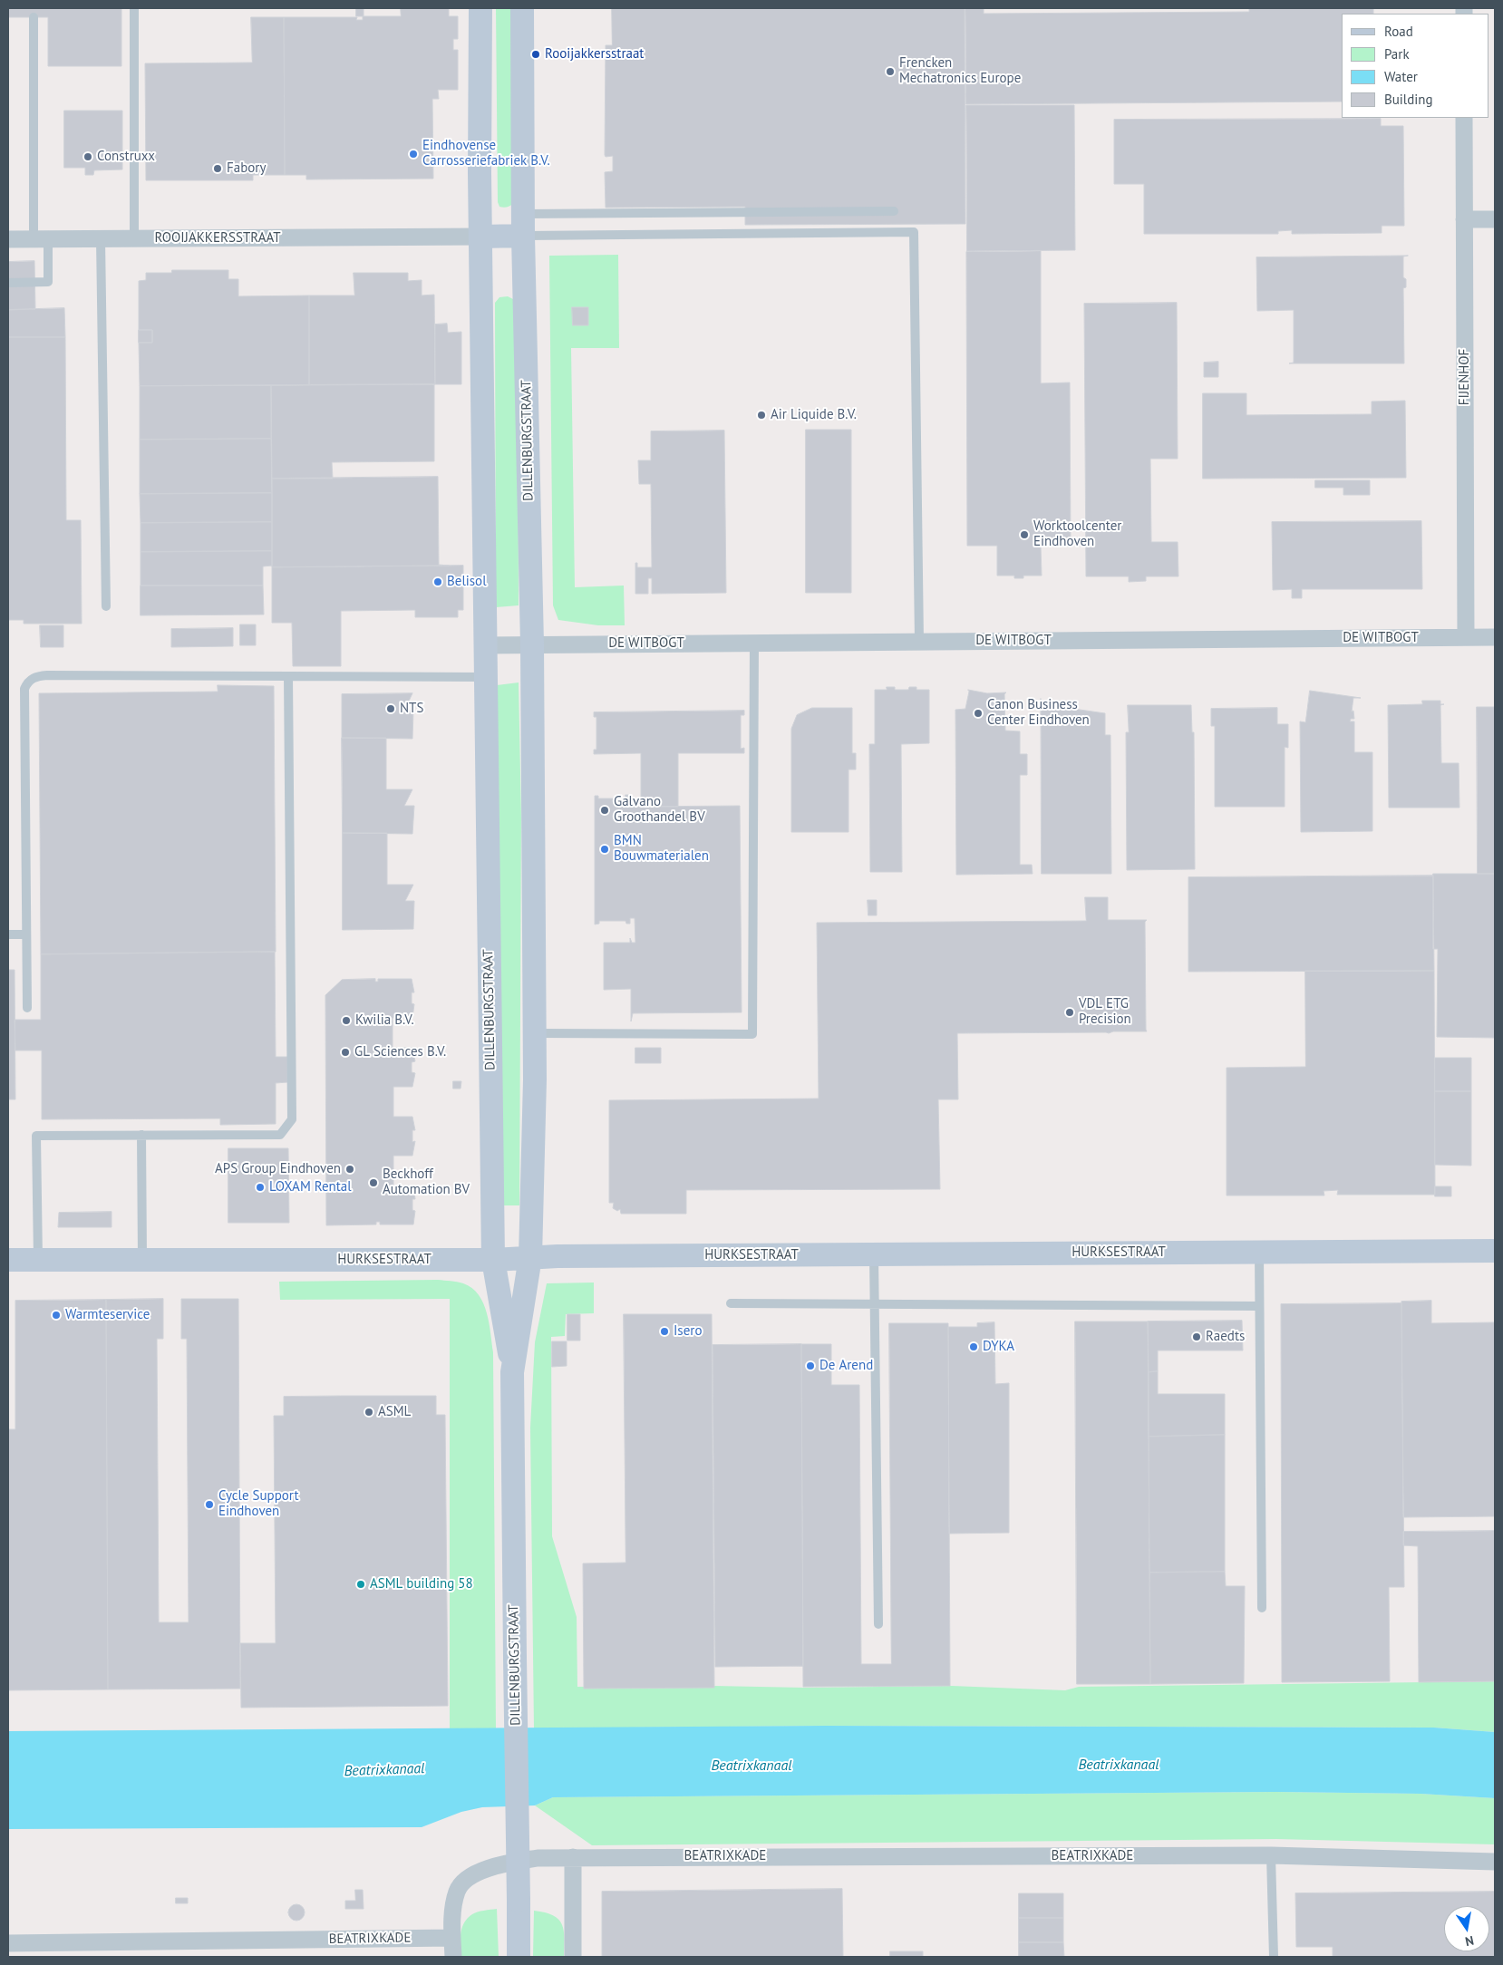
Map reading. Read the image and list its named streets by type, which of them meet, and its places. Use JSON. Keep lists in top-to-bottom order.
{
  "streets": {
    "street": [
      "ROOIJAKKERSSTRAAT",
      "FIJENHOF",
      "DILLENBURGSTRAAT",
      "DE WITBOGT",
      "HURKSESTRAAT",
      "BEATRIXKADE"
    ]
  },
  "crossings": [
    ["ROOIJAKKERSSTRAAT", "DILLENBURGSTRAAT"],
    ["FIJENHOF", "DE WITBOGT"],
    ["DILLENBURGSTRAAT", "DE WITBOGT"],
    ["DILLENBURGSTRAAT", "HURKSESTRAAT"]
  ],
  "water": ["Beatrixkanaal"],
  "places": [
    "Rooijakkersstraat",
    "Frencken Mechatronics Europe",
    "Eindhovense Carrosseriefabriek B.V.",
    "Construxx",
    "Fabory",
    "Air Liquide B.V.",
    "Worktoolcenter Eindhoven",
    "Belisol",
    "NTS",
    "Canon Business Center Eindhoven",
    "Galvano Groothandel BV",
    "BMN Bouwmaterialen",
    "VDL ETG Precision",
    "Kwilia B.V.",
    "GL Sciences B.V.",
    "APS Group Eindhoven",
    "Beckhoff Automation BV",
    "LOXAM Rental",
    "Warmteservice",
    "Isero",
    "Raedts",
    "DYKA",
    "De Arend",
    "ASML",
    "Cycle Support Eindhoven",
    "ASML building 58"
  ],
  "legend": [
    "Road",
    "Park",
    "Water",
    "Building"
  ],
  "north": "bottom"
}
